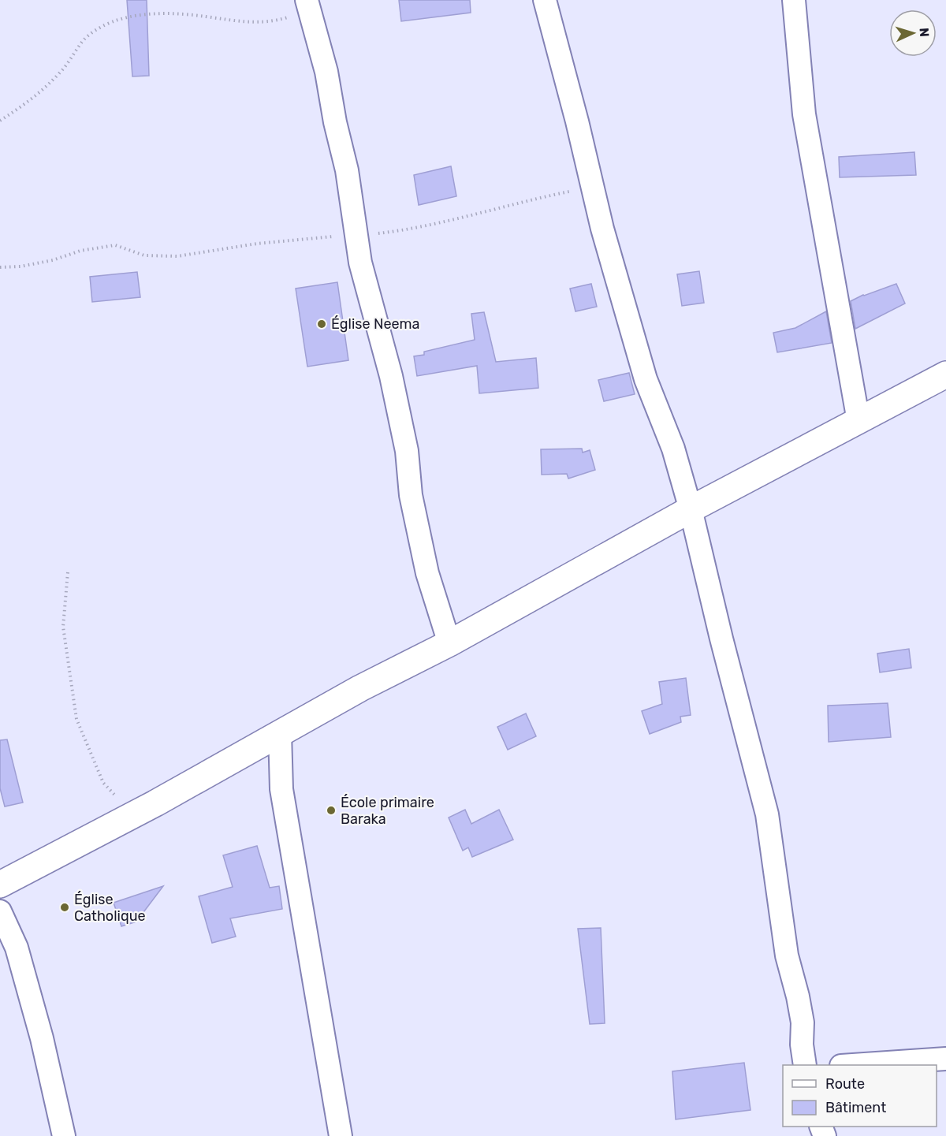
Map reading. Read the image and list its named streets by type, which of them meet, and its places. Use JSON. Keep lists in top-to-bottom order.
{
  "places": ["Église Neema", "École primaire Baraka", "Église Catholique"],
  "legend": ["Route", "Bâtiment"],
  "north": "right"
}
